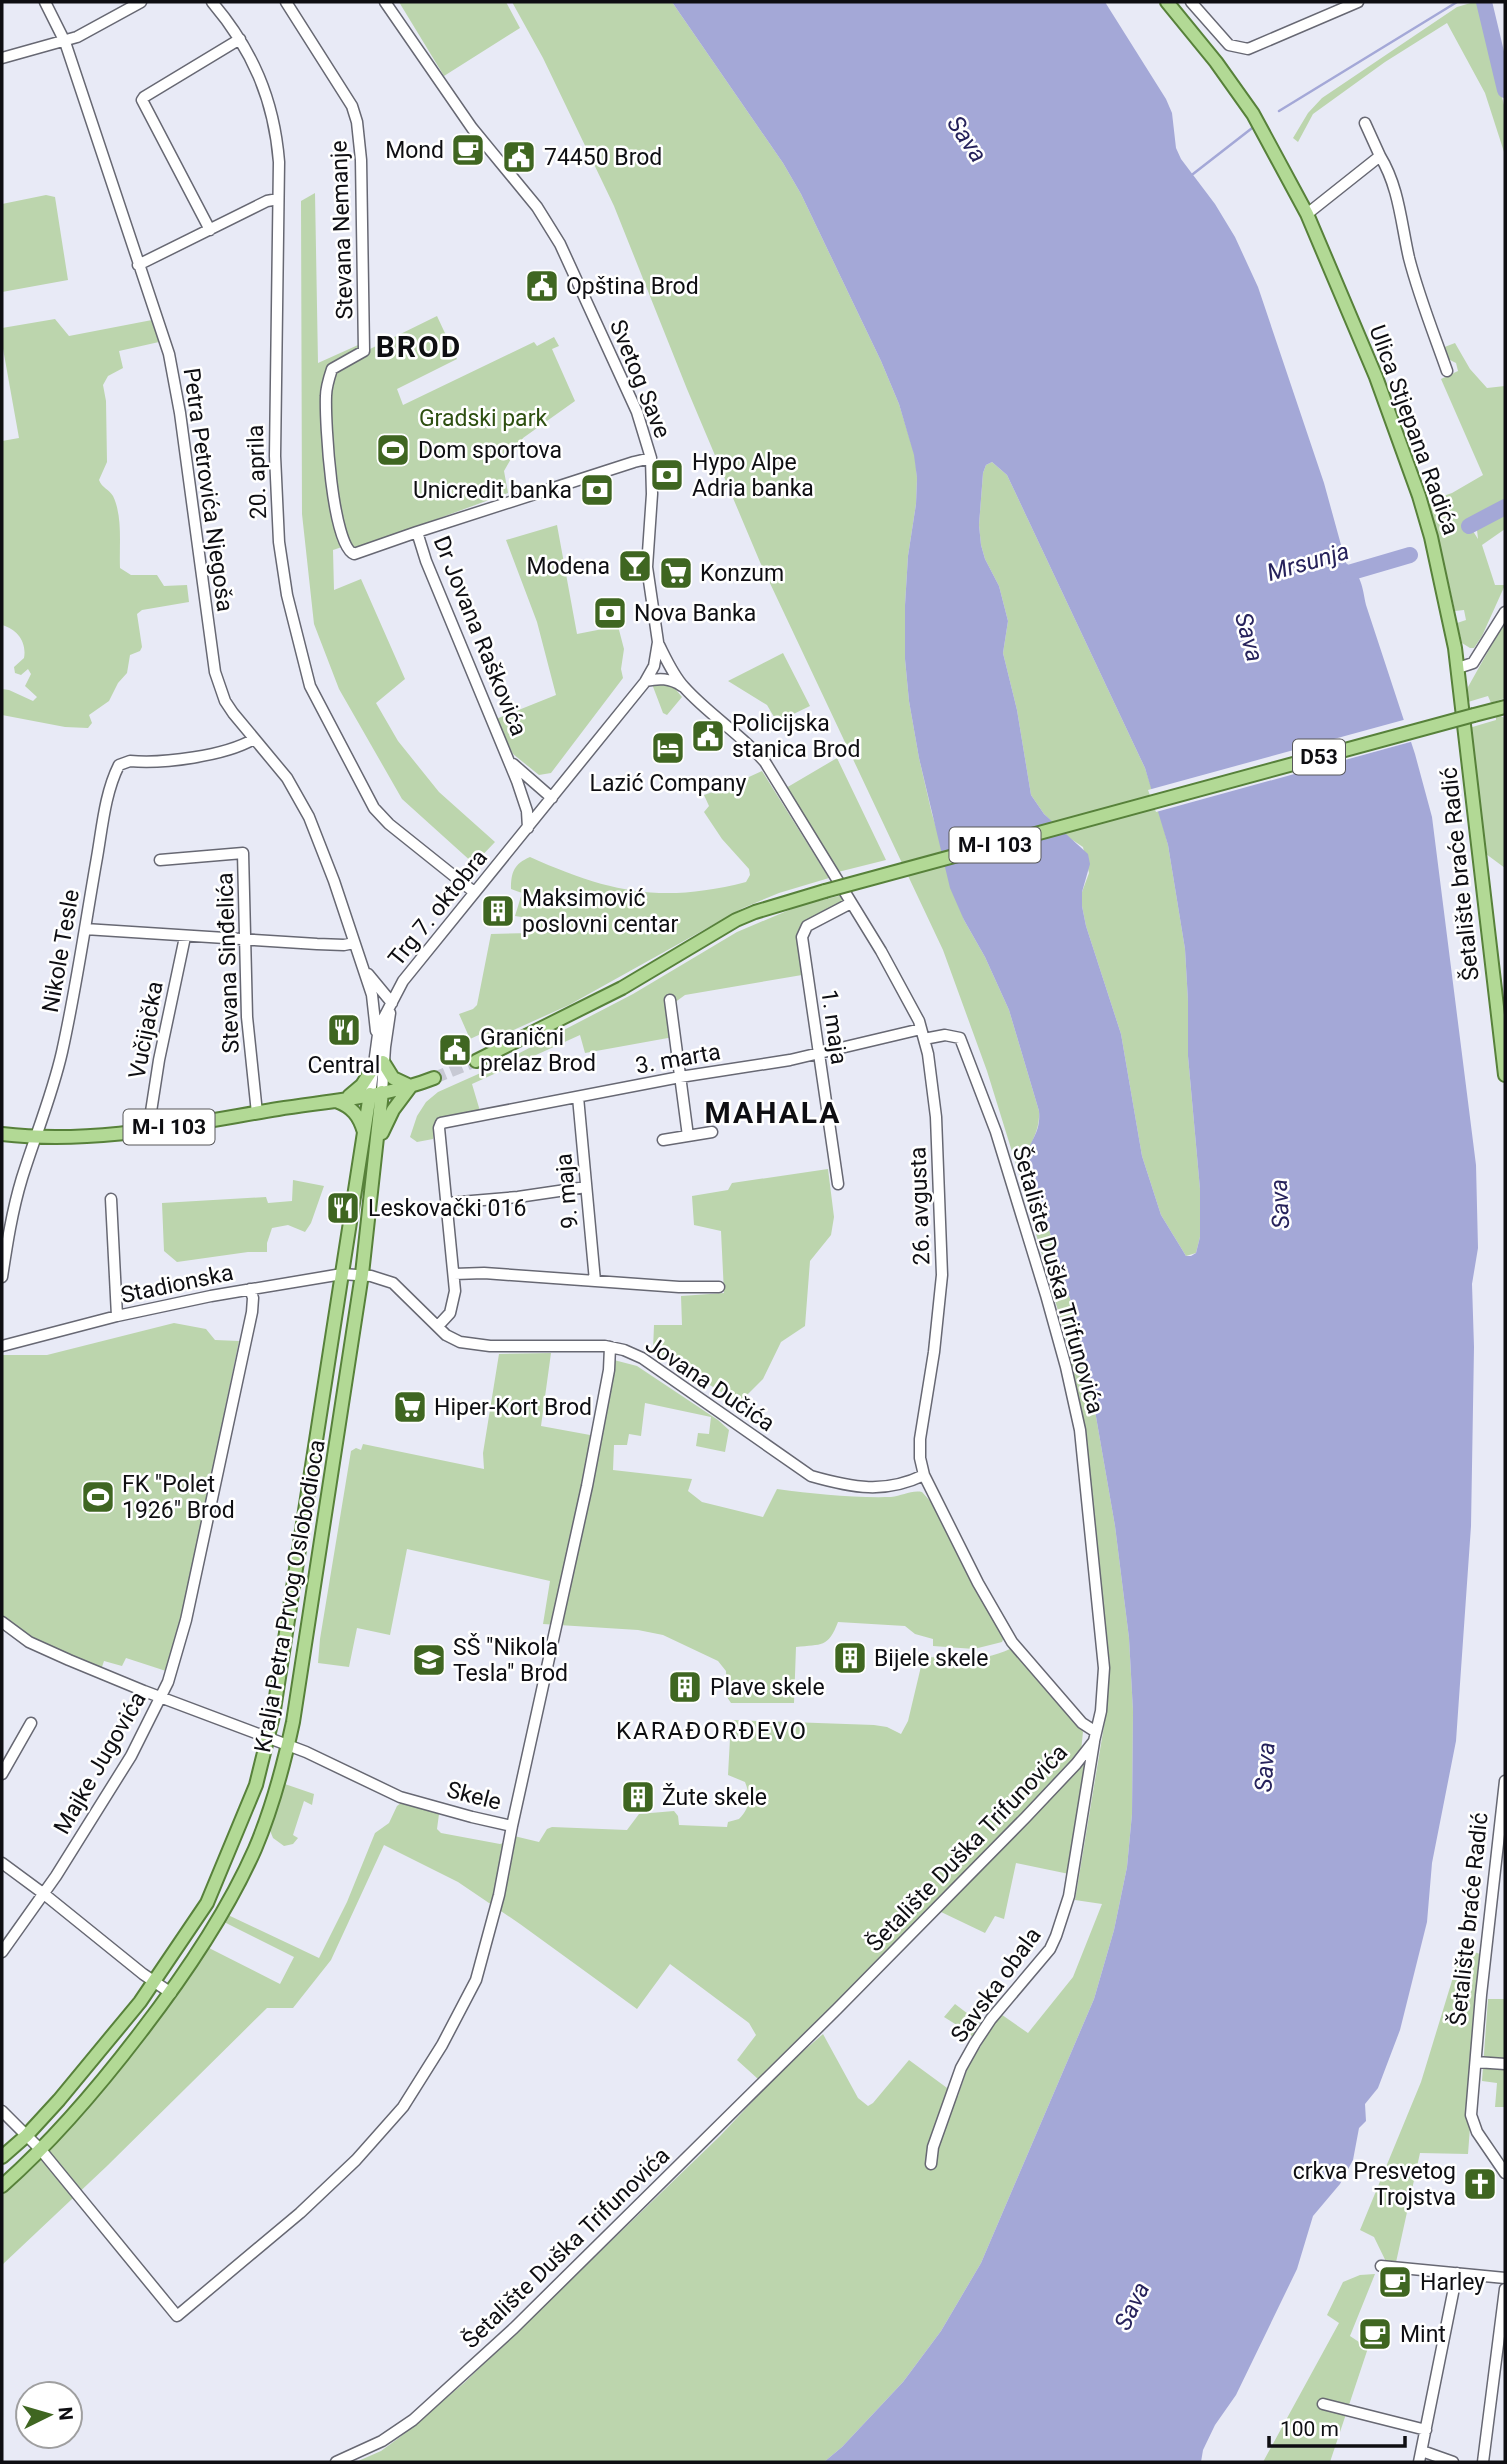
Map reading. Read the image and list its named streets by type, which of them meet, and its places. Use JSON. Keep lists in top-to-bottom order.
{
  "streets": {
    "main road": [
      "Ulica Stjepana Radića",
      "D53",
      "M-I 103",
      "Šetalište braće Radić",
      "Kralja Petra Prvog Oslobodioca"
    ],
    "street": [
      "Stevana Nemanje",
      "Svetog Save",
      "20. aprila",
      "Petra Petrovića Njegoša",
      "Dr Jovana Raškovića",
      "Trg 7. oktobra",
      "Nikole Tesle",
      "Stevana Sinđelića",
      "1. maja",
      "Vučijačka",
      "3. marta",
      "9. maja",
      "26. avgusta",
      "Šetalište Duška Trifunovića",
      "Stadionska",
      "Jovana Dučića",
      "Majke Jugovića",
      "Skele",
      "Savska obala"
    ]
  },
  "crossings": [
    ["Stevana Nemanje", "Dr Jovana Raškovića"],
    ["Svetog Save", "Dr Jovana Raškovića"],
    ["Svetog Save", "Trg 7. oktobra"],
    ["Svetog Save", "26. avgusta"],
    ["Ulica Stjepana Radića", "Šetalište braće Radić"],
    ["20. aprila", "Trg 7. oktobra"],
    ["Petra Petrovića Njegoša", "Trg 7. oktobra"],
    ["Petra Petrovića Njegoša", "Nikole Tesle"],
    ["Dr Jovana Raškovića", "Trg 7. oktobra"],
    ["D53", "M-I 103"],
    ["M-I 103", "Nikole Tesle"],
    ["M-I 103", "Stevana Sinđelića"],
    ["M-I 103", "Vučijačka"],
    ["M-I 103", "Kralja Petra Prvog Oslobodioca"],
    ["Trg 7. oktobra", "26. avgusta"],
    ["1. maja", "3. marta"],
    ["1. maja", "26. avgusta"],
    ["3. marta", "9. maja"],
    ["3. marta", "26. avgusta"],
    ["3. marta", "Šetalište Duška Trifunovića"],
    ["26. avgusta", "Šetalište Duška Trifunovića"],
    ["26. avgusta", "Jovana Dučića"],
    ["26. avgusta", "Savska obala"],
    ["Šetalište Duška Trifunovića", "Savska obala"],
    ["Stadionska", "Jovana Dučića"],
    ["Stadionska", "Kralja Petra Prvog Oslobodioca"],
    ["Stadionska", "Majke Jugovića"],
    ["Jovana Dučića", "Kralja Petra Prvog Oslobodioca"],
    ["Jovana Dučića", "Skele"],
    ["Kralja Petra Prvog Oslobodioca", "Skele"],
    ["Majke Jugovića", "Skele"]
  ],
  "districts": ["BROD", "MAHALA", "KARAĐORĐEVO"],
  "water": ["Sava", "Mrsunja"],
  "parks": ["Gradski park"],
  "places": {
    "cafe": ["Mond", "Harley", "Mint"],
    "public building": [
      "74450 Brod",
      "Opština Brod",
      "Policijska stanica Brod",
      "Granični prelaz Brod"
    ],
    "sports": ["Dom sportova", "FK \"Polet 1926\" Brod"],
    "bank": ["Hypo Alpe Adria banka", "Unicredit banka", "Nova Banka"],
    "bar": ["Modena"],
    "supermarket": ["Konzum", "Hiper-Kort Brod"],
    "hotel": ["Lazić Company"],
    "building": [
      "Maksimović poslovni centar",
      "Bijele skele",
      "Plave skele",
      "Žute skele"
    ],
    "restaurant": ["Central", "Leskovački 016"],
    "school or university": ["SŠ \"Nikola Tesla\" Brod"],
    "church": ["crkva Presvetog Trojstva"]
  },
  "scale_bar": "100 m",
  "north": "right"
}
